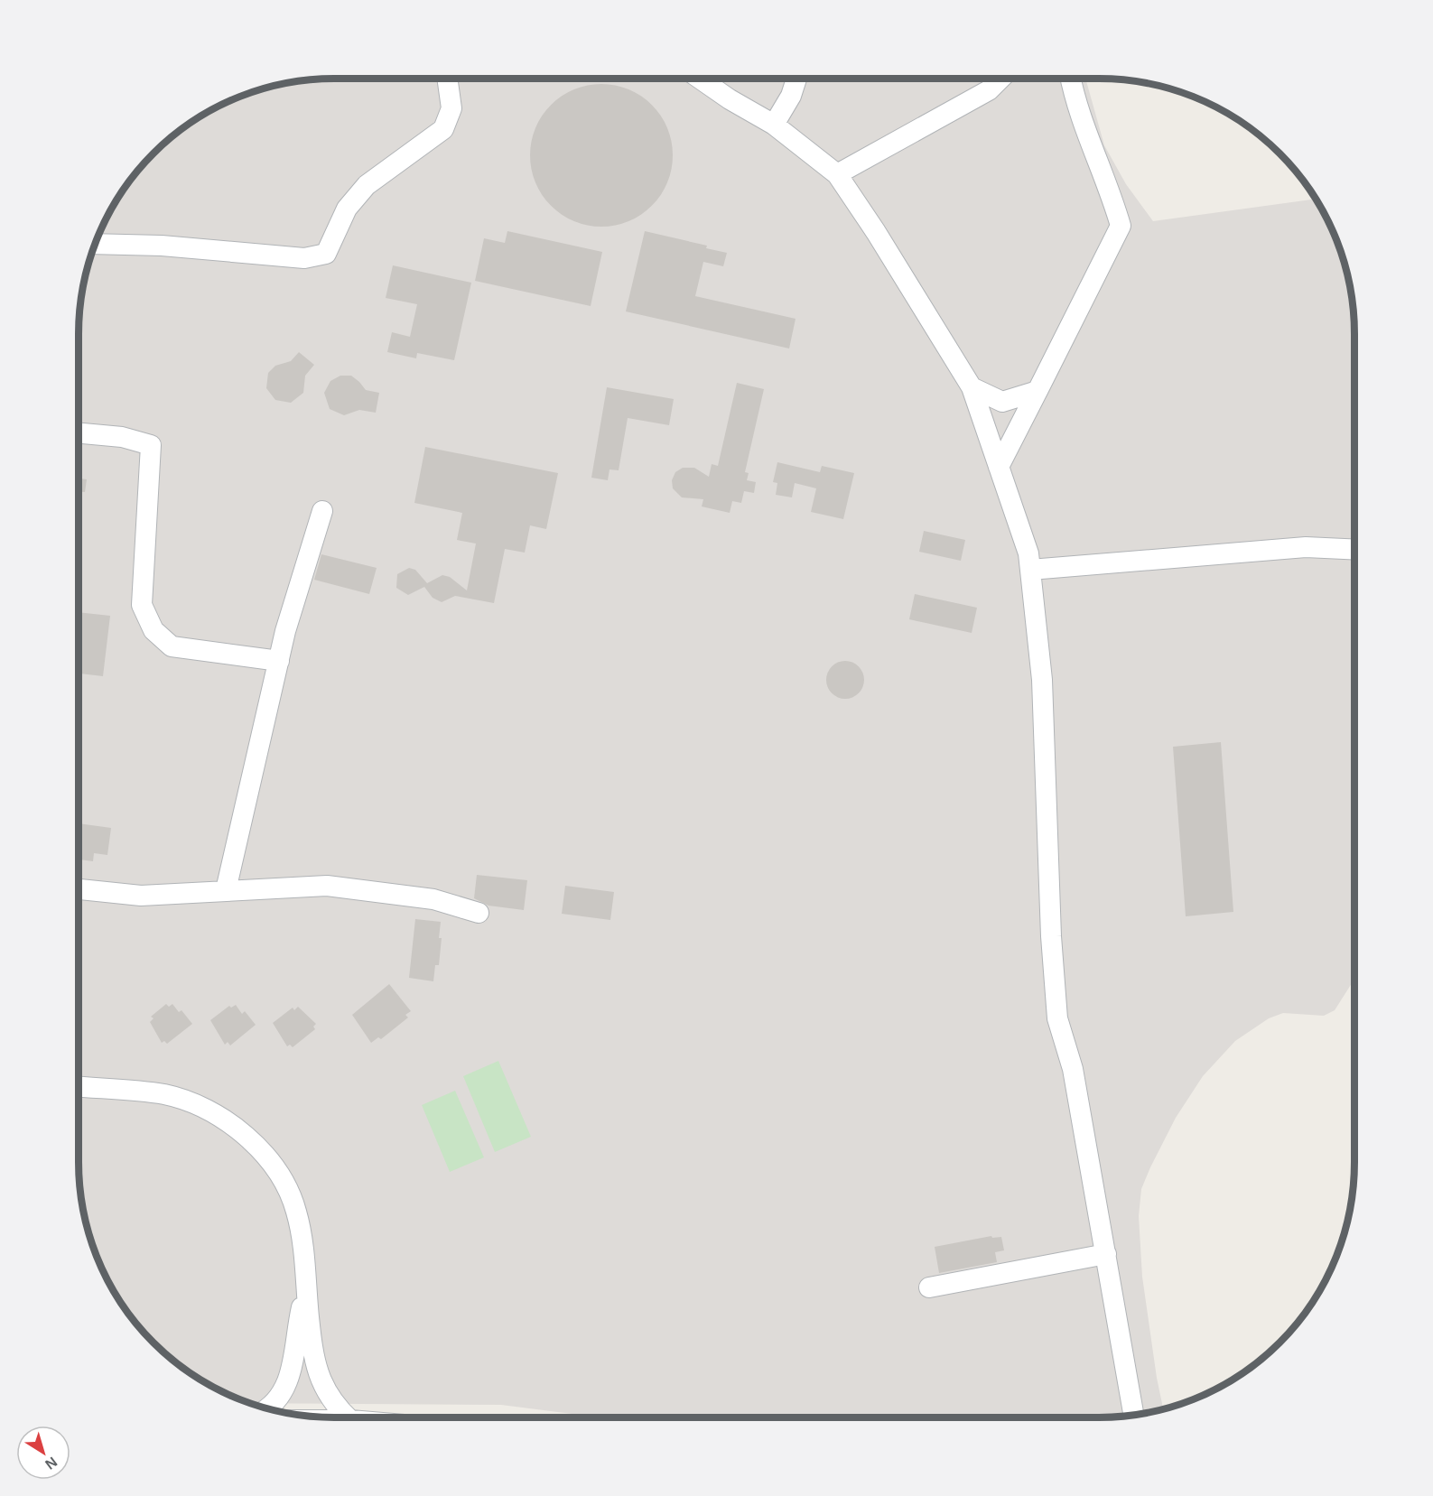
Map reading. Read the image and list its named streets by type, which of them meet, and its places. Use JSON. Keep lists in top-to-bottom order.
{
  "north": "bottom right"
}
